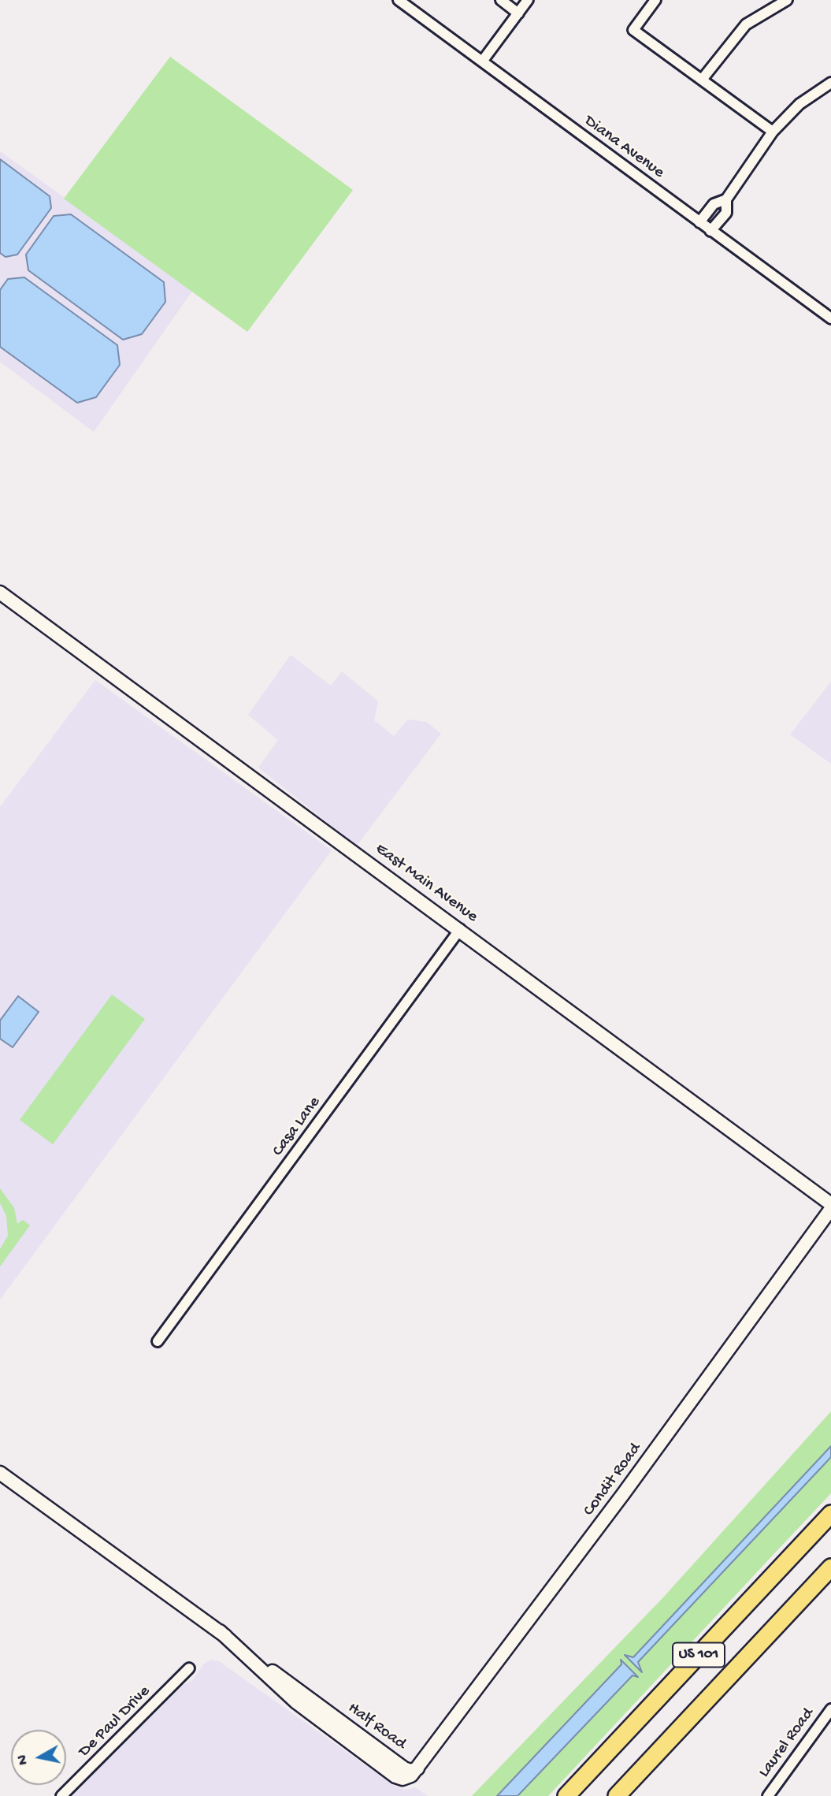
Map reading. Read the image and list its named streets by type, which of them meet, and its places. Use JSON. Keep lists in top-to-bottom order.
{
  "streets": {
    "highway": ["US 101"],
    "street": [
      "Diana Avenue",
      "East Main Avenue",
      "Casa Lane",
      "Condit Road",
      "De Paul Drive",
      "Half Road",
      "Laurel Road"
    ]
  },
  "crossings": [
    ["East Main Avenue", "Casa Lane"],
    ["Condit Road", "Half Road"]
  ],
  "north": "left"
}
